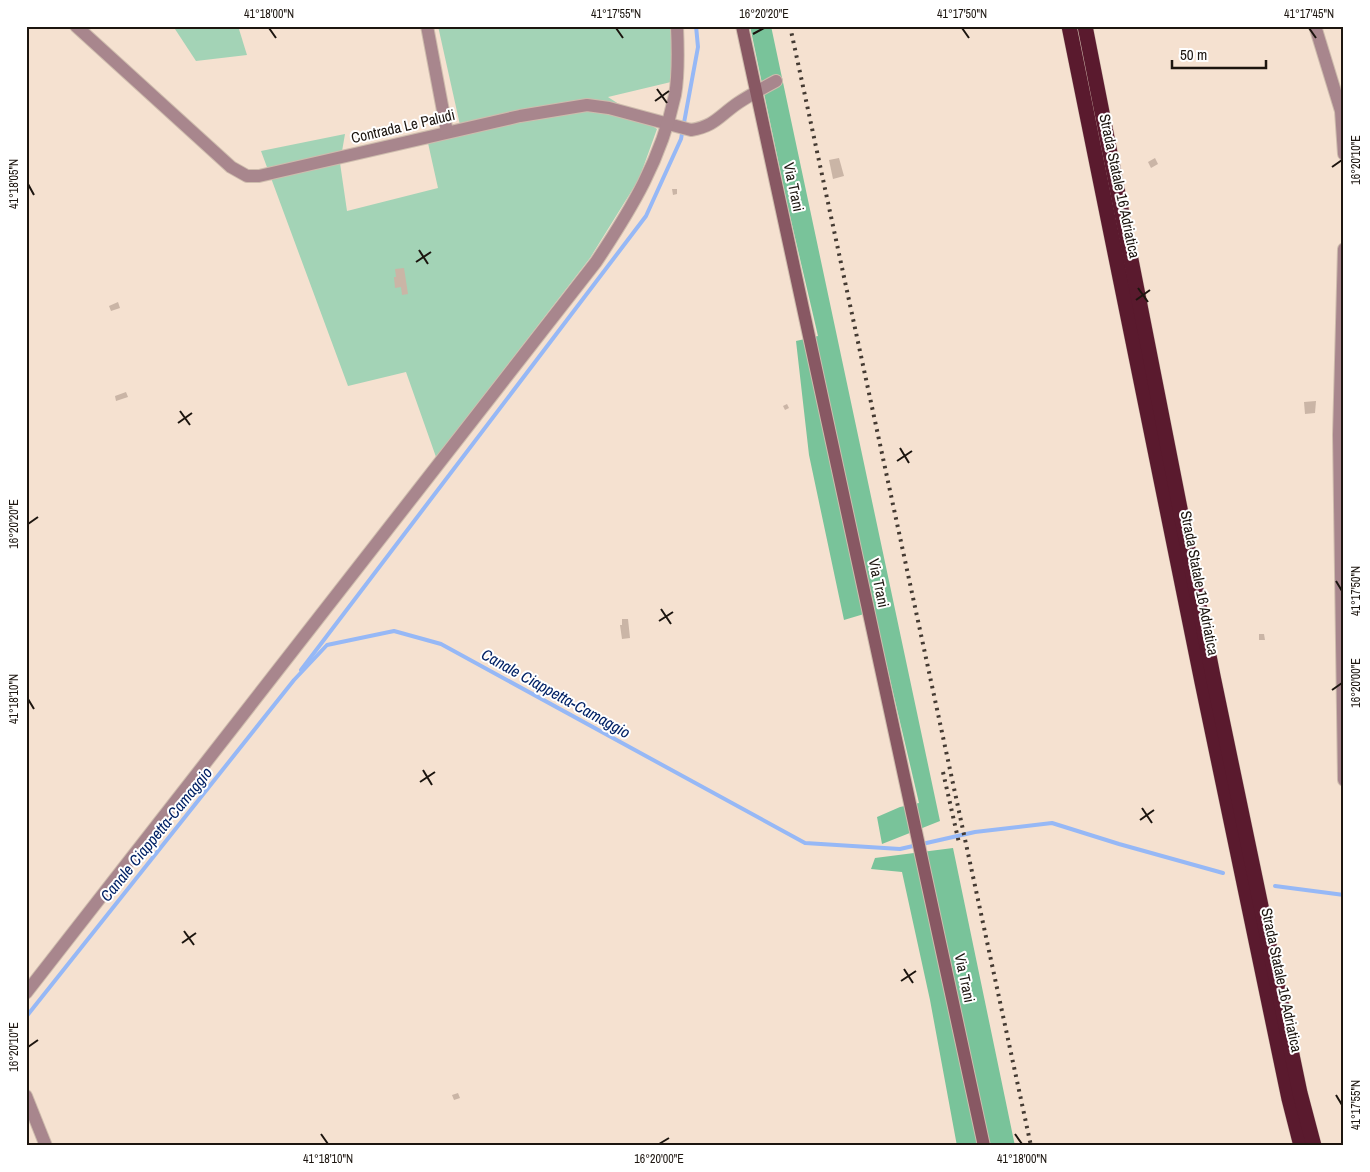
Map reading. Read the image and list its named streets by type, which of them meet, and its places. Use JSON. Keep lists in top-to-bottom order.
{
  "streets": {
    "highway": ["Strada Statale 16 Adriatica"],
    "main road": ["Via Trani"],
    "street": ["Contrada Le Paludi"]
  },
  "crossings": [
    ["Contrada Le Paludi", "Via Trani"]
  ],
  "water": ["Canale Ciappetta-Camaggio"],
  "scale_bar": "50 m",
  "coordinates": [
    "41°18'00\"N",
    "41°17'55\"N",
    "16°20'20\"E",
    "41°17'50\"N",
    "41°17'45\"N",
    "16°20'10\"E",
    "41°18'05\"N",
    "16°20'00\"E",
    "41°18'10\"N"
  ]
}
